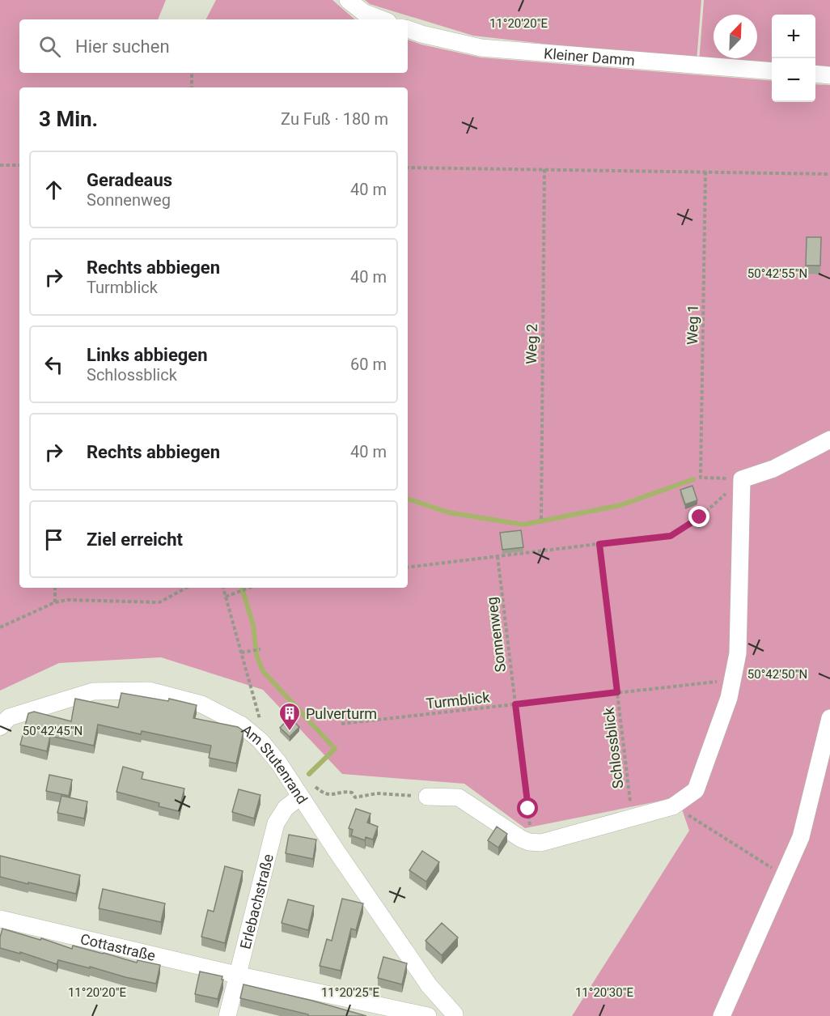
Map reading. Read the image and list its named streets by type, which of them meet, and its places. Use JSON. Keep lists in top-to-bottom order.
{
  "streets": {
    "street": [
      "Kleiner Damm",
      "Am Stutenrand",
      "Erlebachstraße",
      "Cottastraße"
    ],
    "path": [
      "Weg 1",
      "Weg 2",
      "Sonnenweg",
      "Turmblick",
      "Schlossblick"
    ]
  },
  "crossings": [
    ["Sonnenweg", "Turmblick"],
    ["Turmblick", "Schlossblick"],
    ["Am Stutenrand", "Erlebachstraße"],
    ["Erlebachstraße", "Cottastraße"]
  ],
  "places": {
    "building": ["Pulverturm"]
  },
  "north": "top right",
  "page": {
    "map_buttons": ["+", "−"],
    "search": "Hier suchen",
    "heading": ["3 Min.", "Zu Fuß · 180 m"],
    "list": [
      ["Geradeaus", "Sonnenweg", "40 m"],
      ["Rechts abbiegen", "Turmblick", "40 m"],
      ["Links abbiegen", "Schlossblick", "60 m"],
      ["Rechts abbiegen", "40 m"],
      "Ziel erreicht"
    ]
  },
  "coordinates": [
    "11°20'20\"E",
    "50°42'55\"N",
    "50°42'50\"N",
    "50°42'45\"N",
    "11°20'25\"E",
    "11°20'30\"E"
  ]
}
